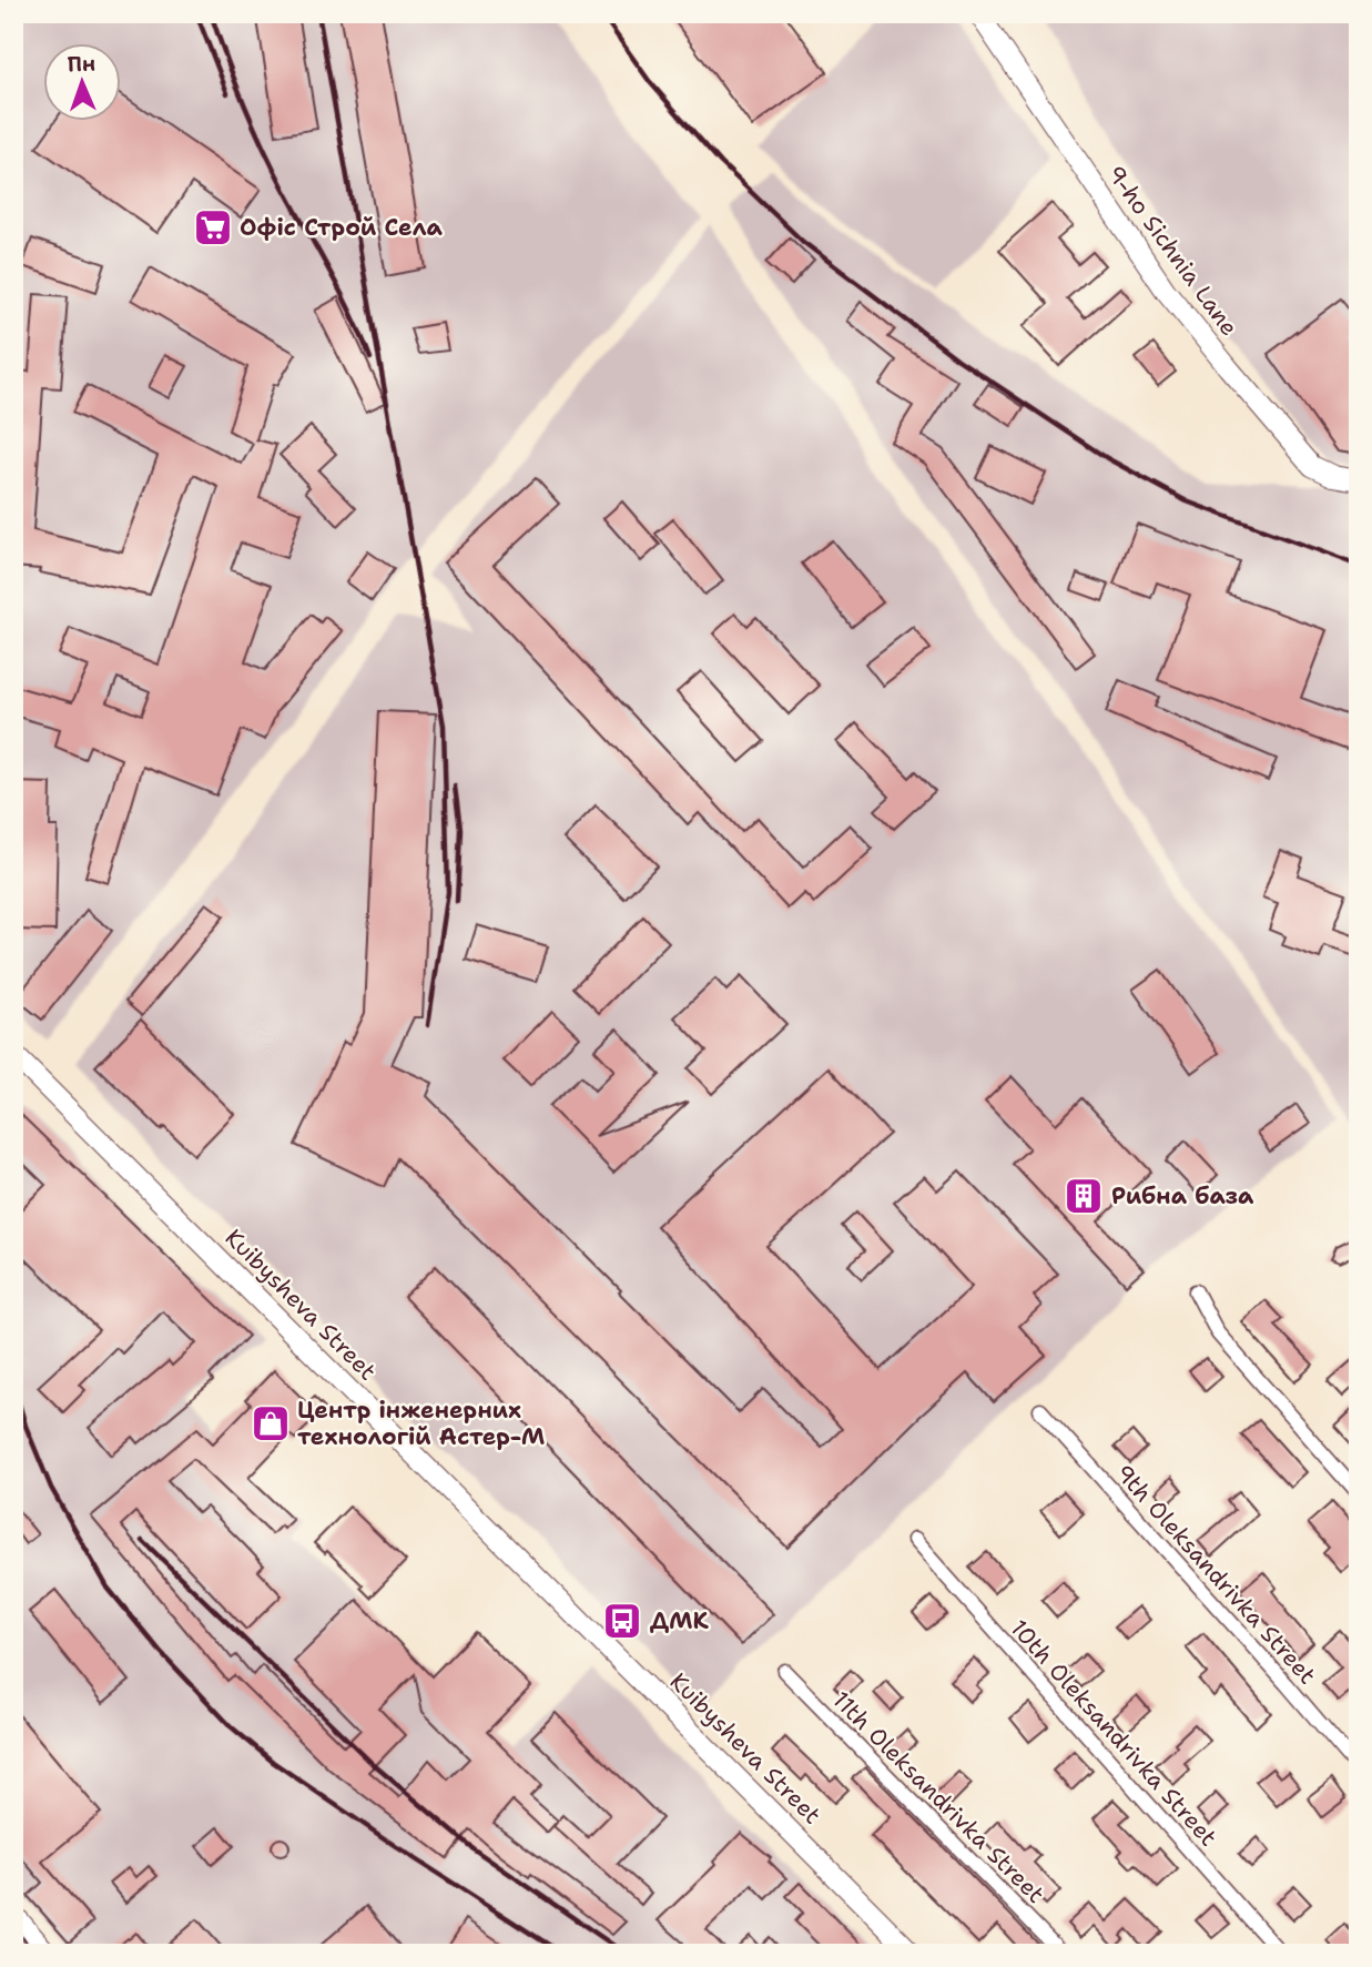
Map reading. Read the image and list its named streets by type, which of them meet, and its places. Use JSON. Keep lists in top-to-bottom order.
{
  "streets": {
    "main road": ["9-ho Sichnia Lane", "Kuibysheva Street"],
    "street": ["9th Oleksandrivka Street", "10th Oleksandrivka Street", "11th Oleksandrivka Street"]
  },
  "places": {
    "supermarket": ["Офіс Строй Села"],
    "building": ["Рибна база"],
    "shop": ["Центр інженерних технологій Астер-М"],
    "bus stop": ["ДМК"]
  },
  "north": "top"
}
